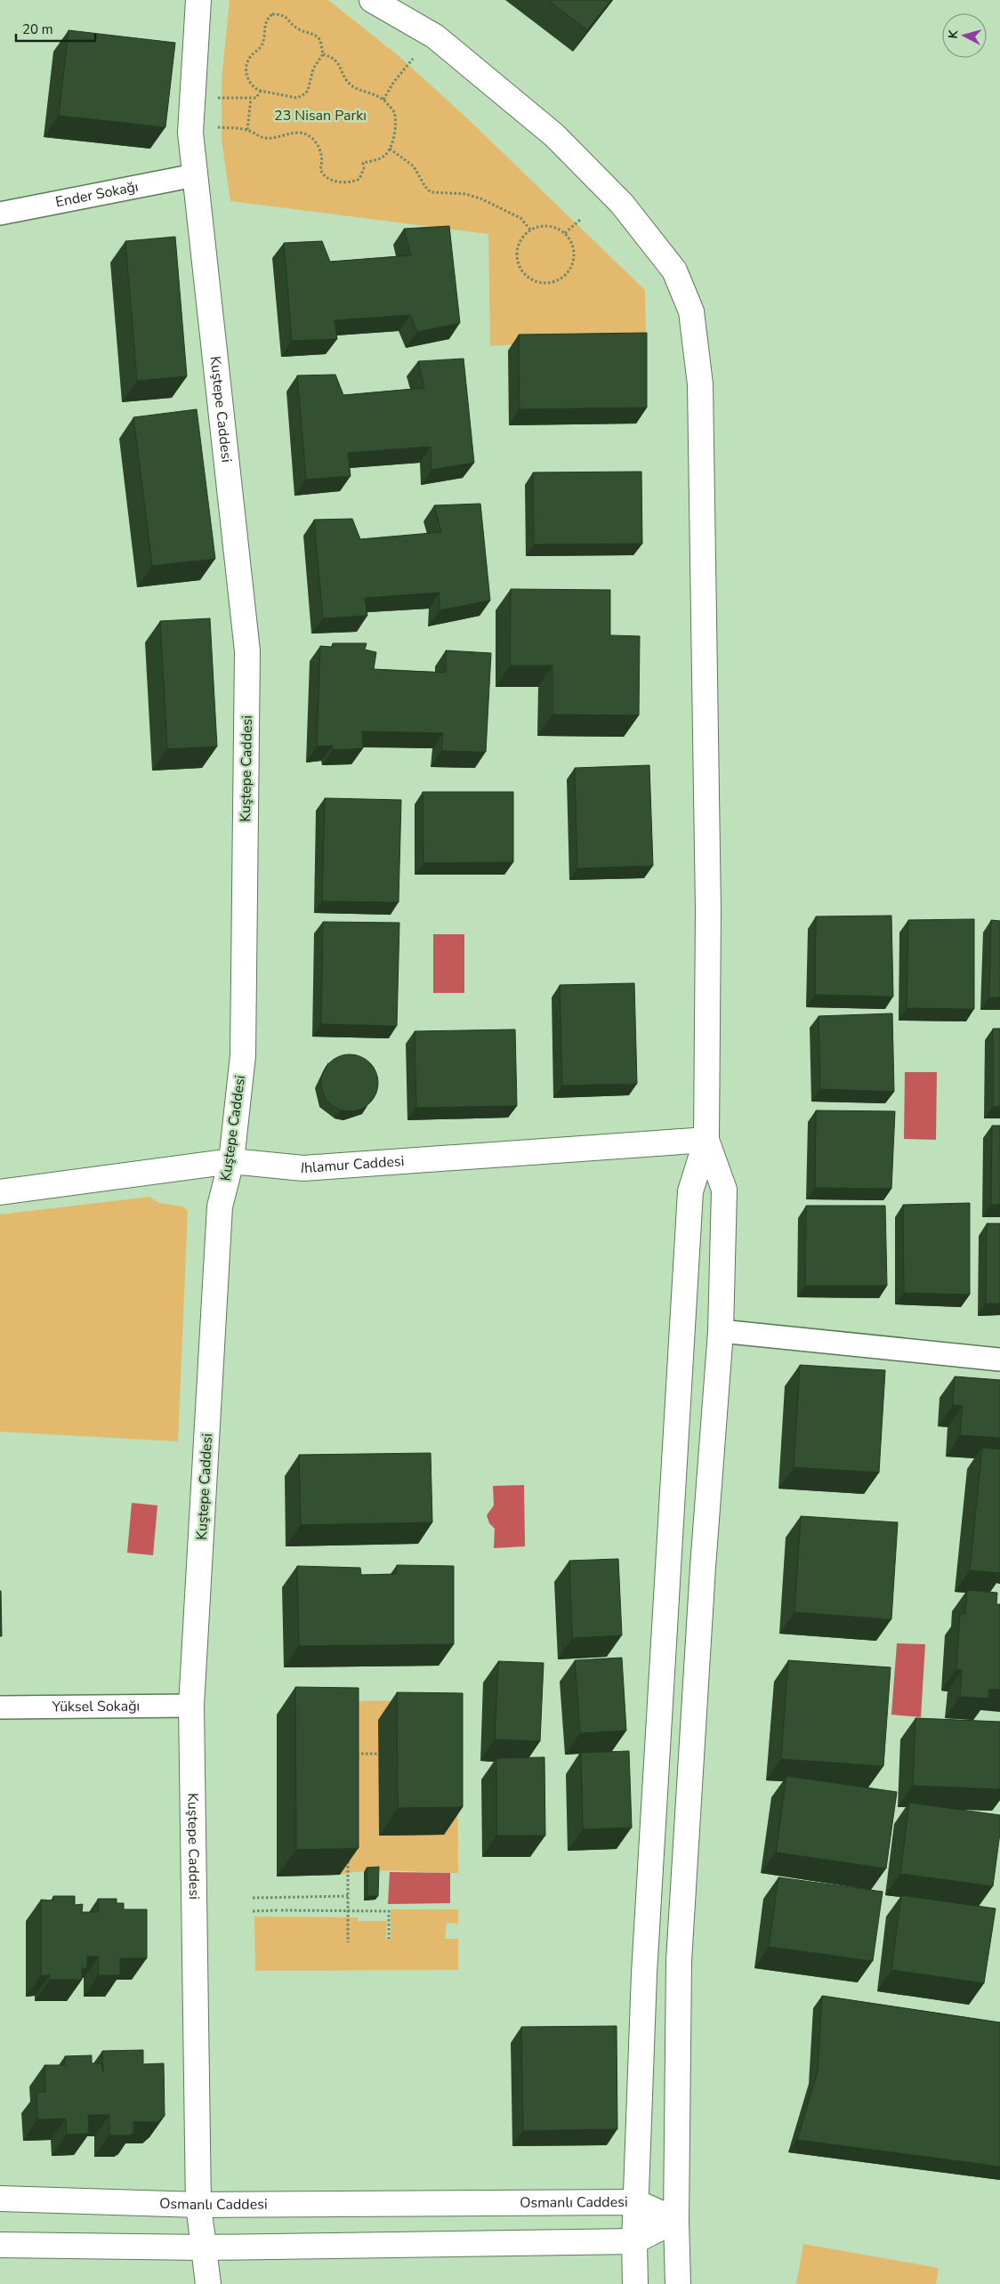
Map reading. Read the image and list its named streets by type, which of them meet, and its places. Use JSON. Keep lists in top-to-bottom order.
{
  "streets": {
    "street": [
      "Ender Sokağı",
      "Kuştepe Caddesi",
      "Ihlamur Caddesi",
      "Yüksel Sokağı",
      "Osmanlı Caddesi"
    ]
  },
  "crossings": [
    ["Ender Sokağı", "Kuştepe Caddesi"],
    ["Kuştepe Caddesi", "Ihlamur Caddesi"],
    ["Kuştepe Caddesi", "Yüksel Sokağı"],
    ["Kuştepe Caddesi", "Osmanlı Caddesi"]
  ],
  "parks": ["23 Nisan Parkı"],
  "scale_bar": "20 m",
  "north": "left"
}
